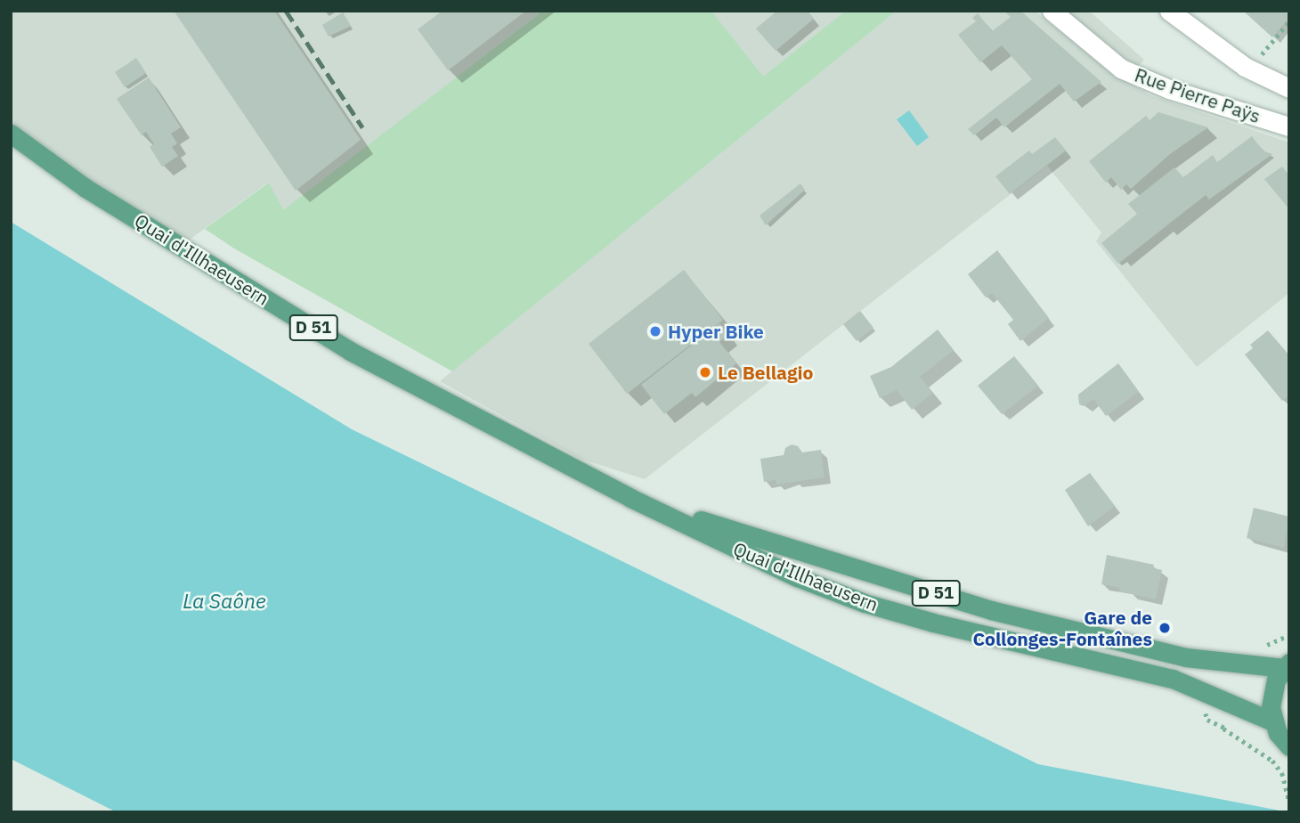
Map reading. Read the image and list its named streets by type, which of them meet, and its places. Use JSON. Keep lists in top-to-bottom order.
{
  "streets": {
    "main road": ["Quai d'Illhaeusern", "D 51"],
    "street": ["Rue Pierre Paÿs"]
  },
  "water": ["La Saône"],
  "places": ["Hyper Bike", "Le Bellagio", "Gare de Collonges-Fontaînes"]
}
